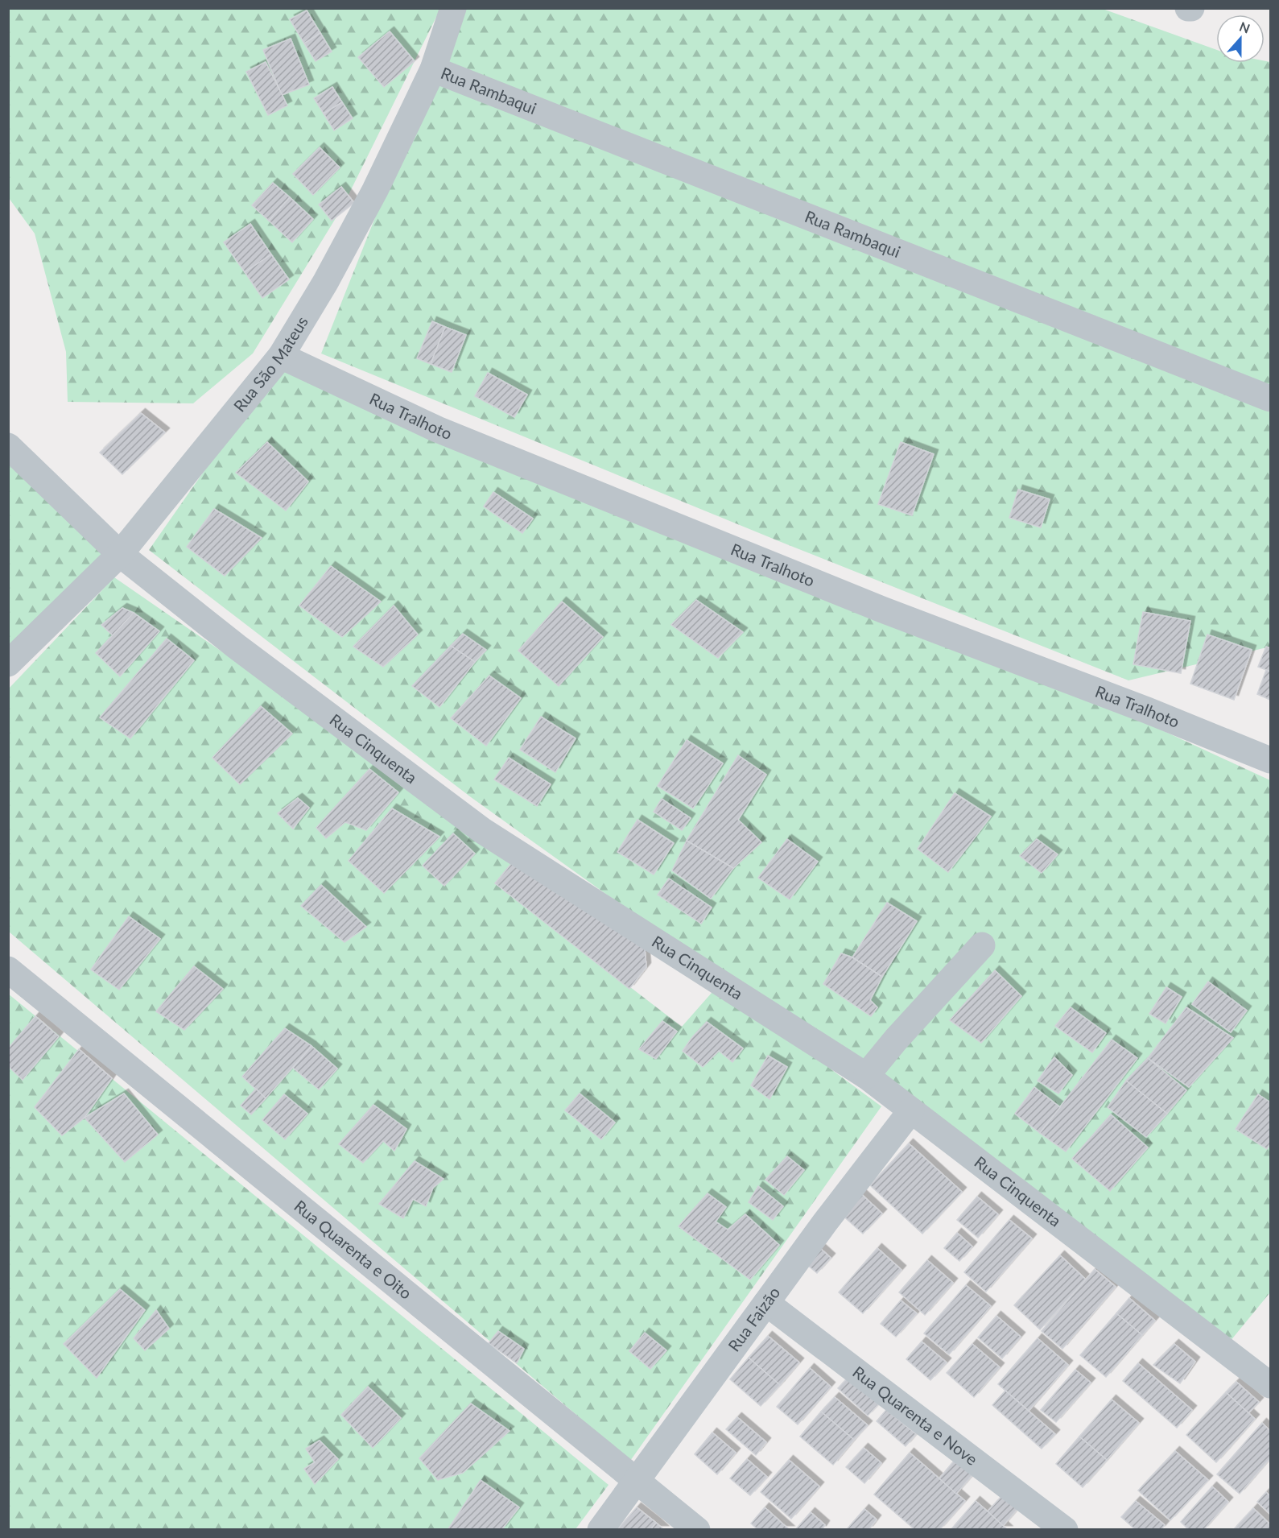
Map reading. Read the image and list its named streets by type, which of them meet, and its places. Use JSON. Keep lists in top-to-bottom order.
{
  "streets": {
    "street": [
      "Rua Rambaqui",
      "Rua São Mateus",
      "Rua Tralhoto",
      "Rua Cinquenta",
      "Rua Quarenta e Oito",
      "Rua Faizão",
      "Rua Quarenta e Nove"
    ]
  },
  "crossings": [
    ["Rua Rambaqui", "Rua São Mateus"],
    ["Rua São Mateus", "Rua Tralhoto"],
    ["Rua São Mateus", "Rua Cinquenta"],
    ["Rua Cinquenta", "Rua Faizão"],
    ["Rua Quarenta e Oito", "Rua Faizão"],
    ["Rua Faizão", "Rua Quarenta e Nove"]
  ],
  "north": "top"
}
